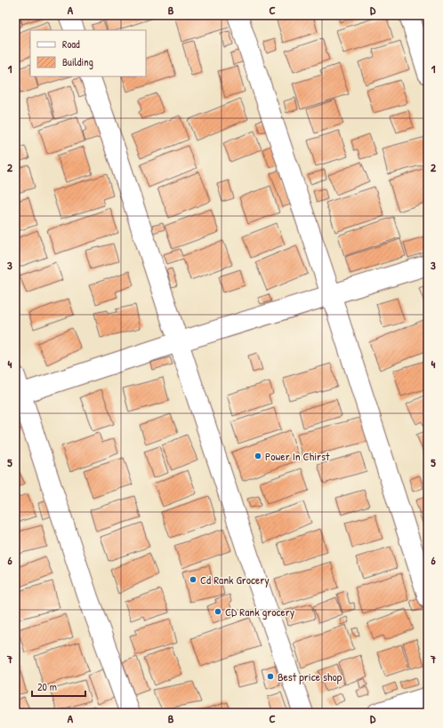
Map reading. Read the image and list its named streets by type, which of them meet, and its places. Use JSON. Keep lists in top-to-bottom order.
{
  "places": [
    "Power In Chirst",
    "Cd Rank Grocery",
    "CD Rank grocery",
    "Best price shop"
  ],
  "legend": ["Road", "Building"],
  "scale_bar": "20 m",
  "grid": {
    "columns": [
      "A",
      "B",
      "C",
      "D"
    ],
    "rows": [
      "1",
      "2",
      "3",
      "4",
      "5",
      "6",
      "7"
    ]
  }
}
